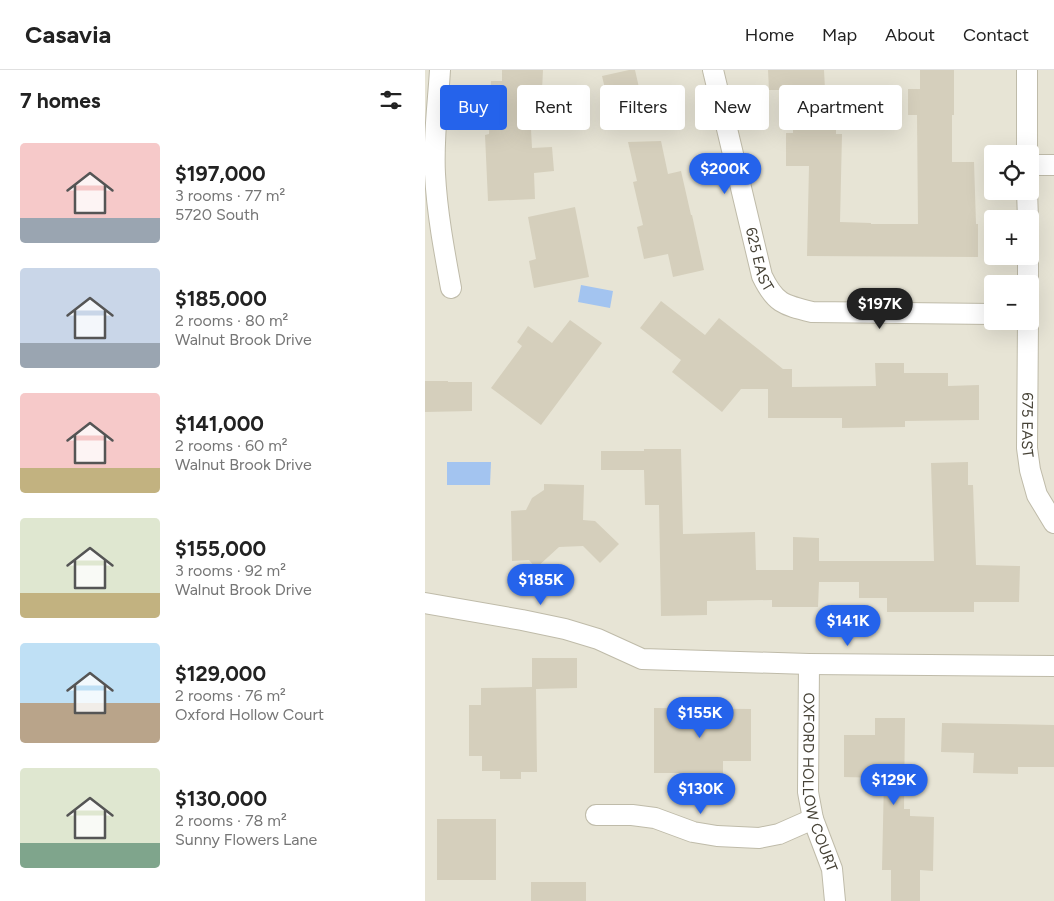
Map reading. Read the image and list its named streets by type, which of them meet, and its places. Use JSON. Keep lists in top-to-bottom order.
{
  "streets": {
    "street": ["625 EAST", "675 EAST", "OXFORD HOLLOW COURT"]
  },
  "page": {
    "header": "Casavia",
    "nav": [
      "Home",
      "Map",
      "About",
      "Contact"
    ],
    "heading": "7 homes",
    "chip": [
      "Buy",
      "Rent",
      "Filters",
      "New",
      "Apartment"
    ],
    "list": [
      {
        "name": "$197,000",
        "note": "3 rooms · 77 m² · 5720 South"
      },
      {
        "name": "$185,000",
        "note": "2 rooms · 80 m² · Walnut Brook Drive"
      },
      {
        "name": "$141,000",
        "note": "2 rooms · 60 m² · Walnut Brook Drive"
      },
      {
        "name": "$155,000",
        "note": "3 rooms · 92 m² · Walnut Brook Drive"
      },
      {
        "name": "$129,000",
        "note": "2 rooms · 76 m² · Oxford Hollow Court"
      },
      {
        "name": "$130,000",
        "note": "2 rooms · 78 m² · Sunny Flowers Lane"
      }
    ],
    "map_buttons": ["+", "−"],
    "price": [
      "$200K",
      "$197K",
      "$185K",
      "$141K",
      "$155K",
      "$129K",
      "$130K"
    ]
  }
}
